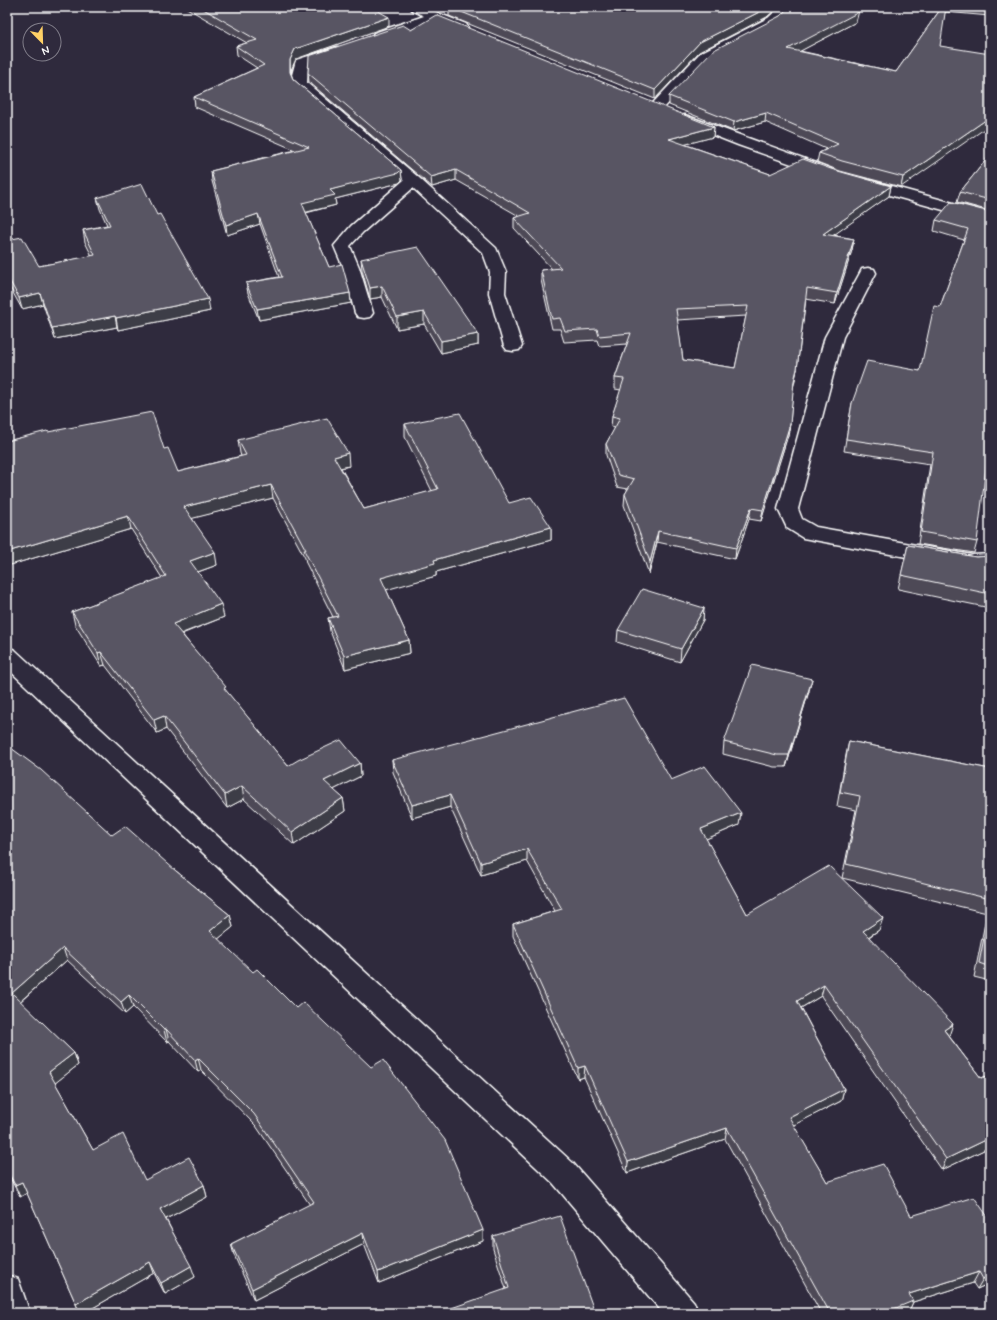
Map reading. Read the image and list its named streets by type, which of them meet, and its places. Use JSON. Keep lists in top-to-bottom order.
{
  "north": "bottom right"
}
